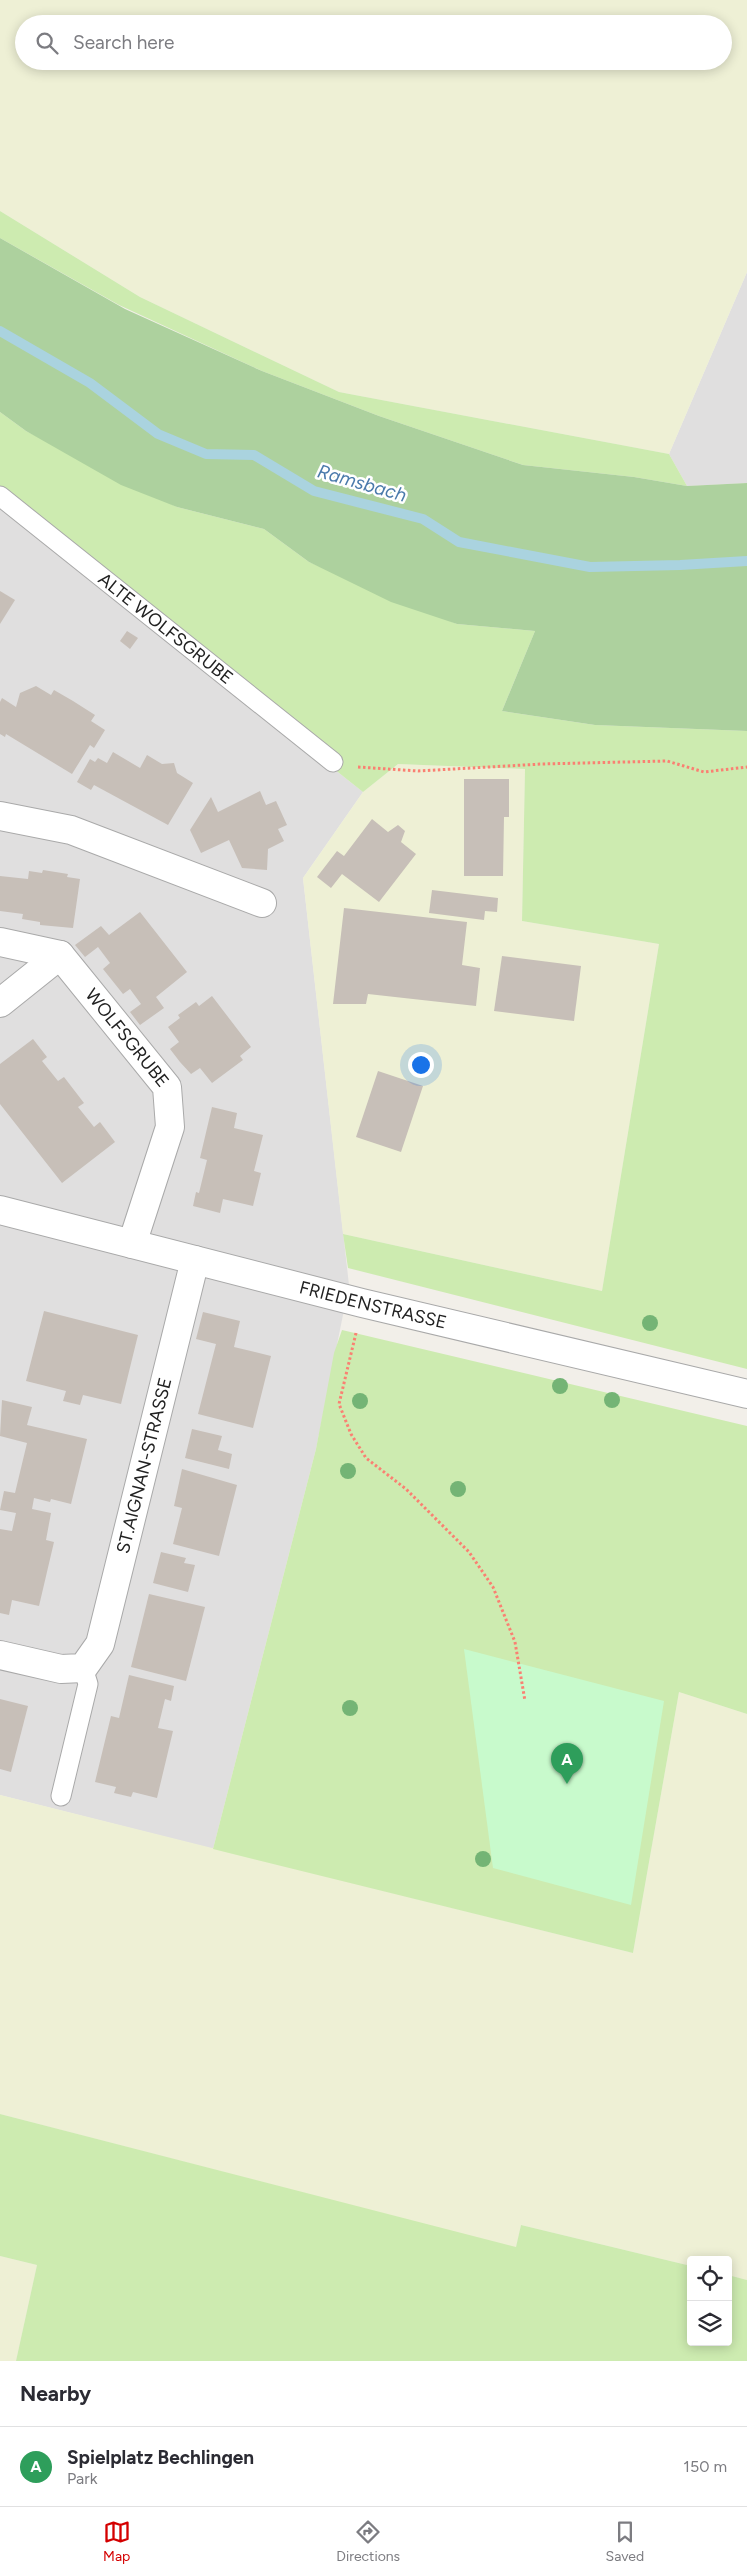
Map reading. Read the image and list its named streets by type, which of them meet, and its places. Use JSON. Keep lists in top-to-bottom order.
{
  "streets": {
    "street": ["WOLFSGRUBE", "FRIEDENSTRASSE", "ST.AIGNAN-STRASSE"],
    "lane": ["ALTE WOLFSGRUBE"]
  },
  "crossings": [
    ["WOLFSGRUBE", "FRIEDENSTRASSE"],
    ["FRIEDENSTRASSE", "ST.AIGNAN-STRASSE"]
  ],
  "water": ["Ramsbach"],
  "page": {
    "search": "Search here",
    "pins": "A",
    "heading": "Nearby",
    "list": [
      {
        "mark": "A",
        "name": "Spielplatz Bechlingen",
        "note": "Park",
        "value": "150 m"
      }
    ],
    "nav": ["Map", "Directions", "Saved"]
  }
}
